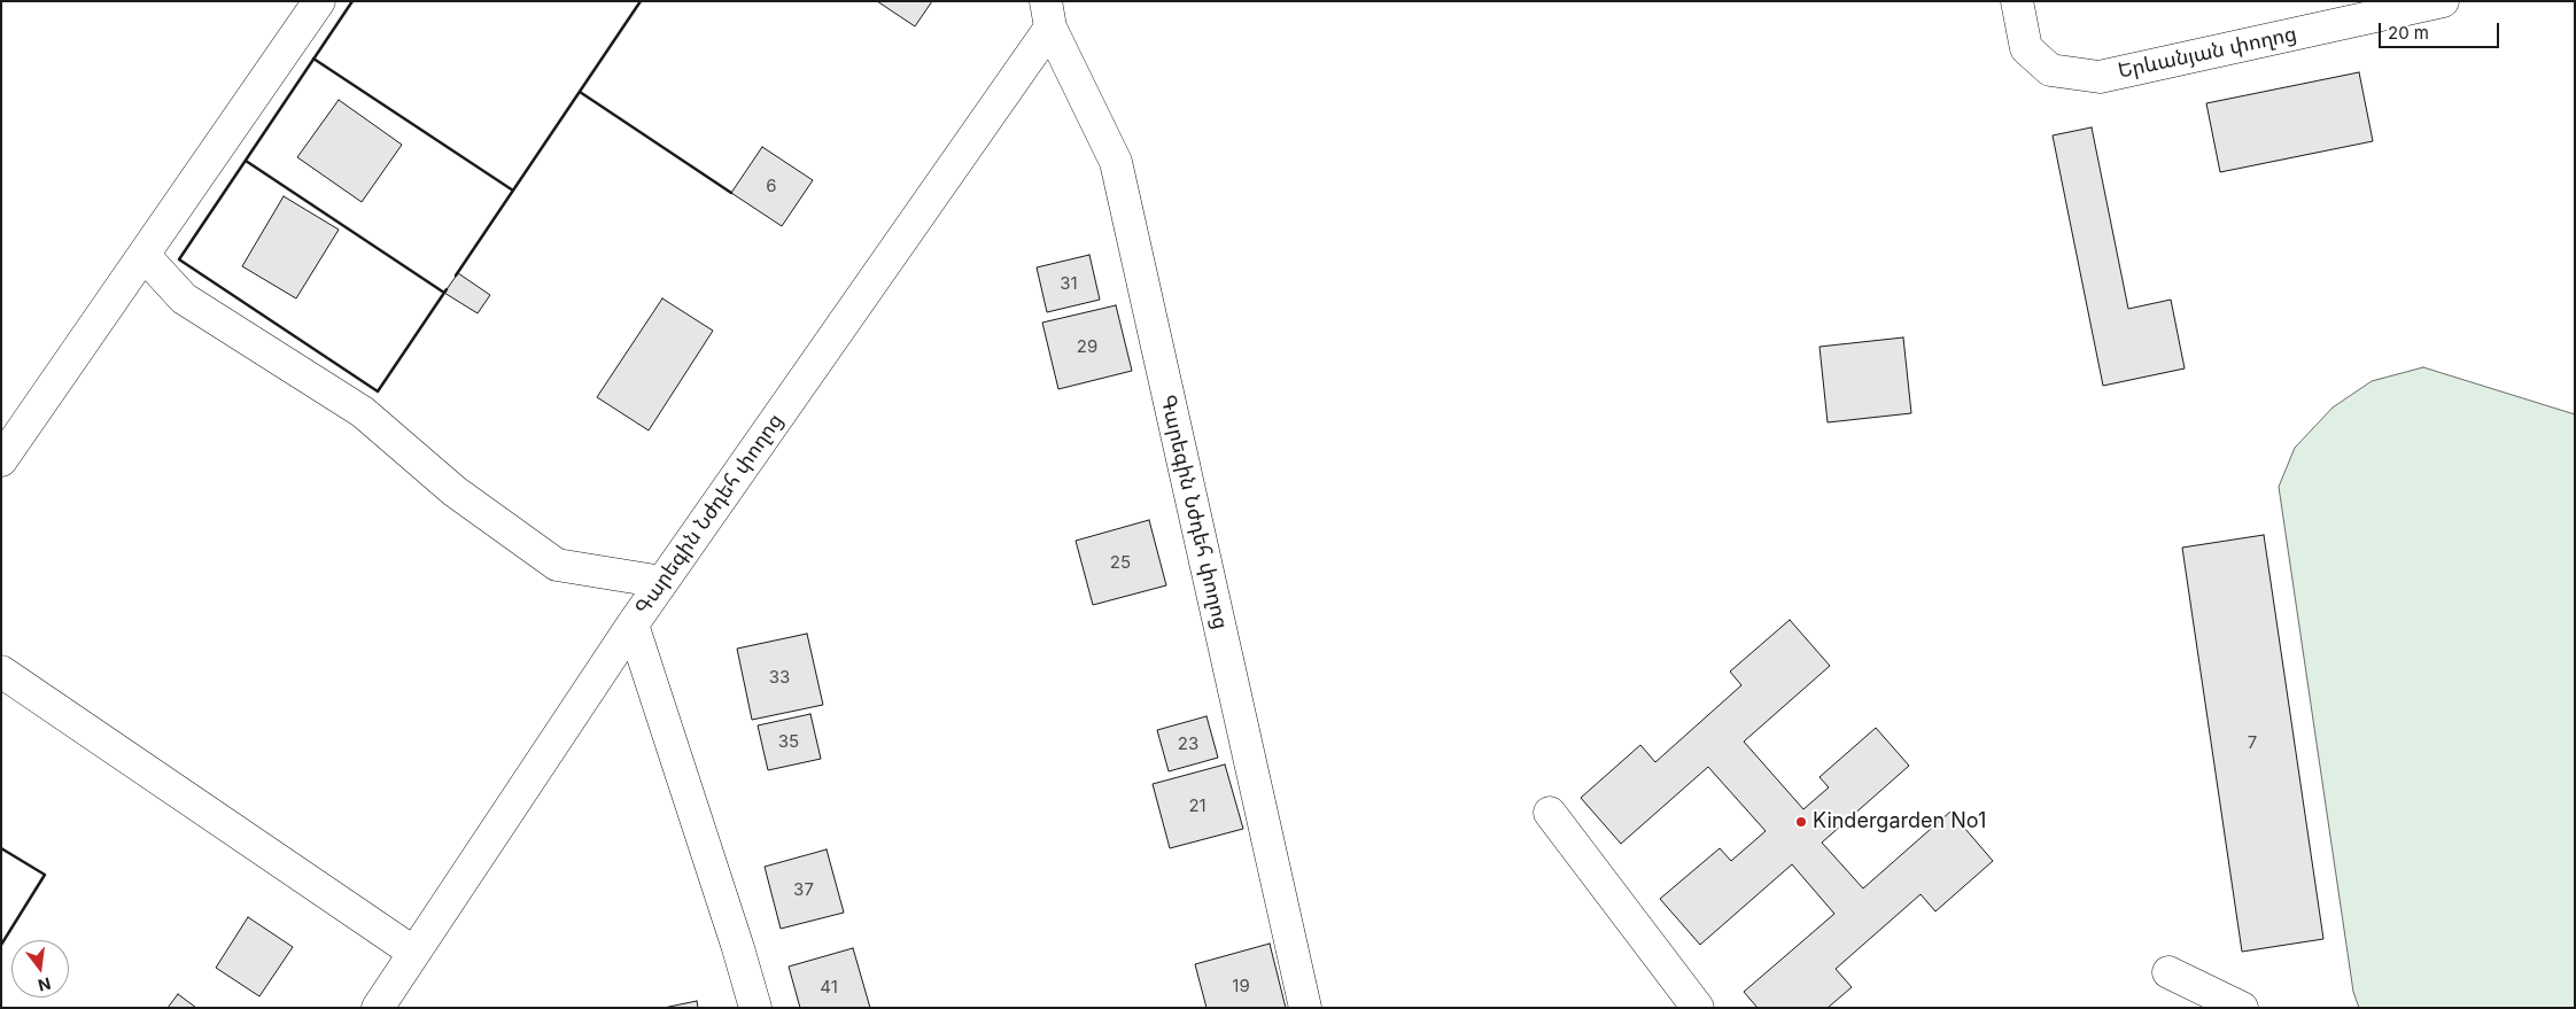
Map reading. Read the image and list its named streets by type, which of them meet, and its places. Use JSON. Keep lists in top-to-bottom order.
{
  "streets": {
    "street": ["Երևանյան փողոց", "Գարեգին Նժդեհ փողոց"]
  },
  "places": ["Kindergarden No1"],
  "house_numbers": [
    "6",
    "31",
    "29",
    "25",
    "33",
    "35",
    "7",
    "23",
    "21",
    "37",
    "19",
    "41"
  ],
  "scale_bar": "20 m",
  "north": "bottom"
}
